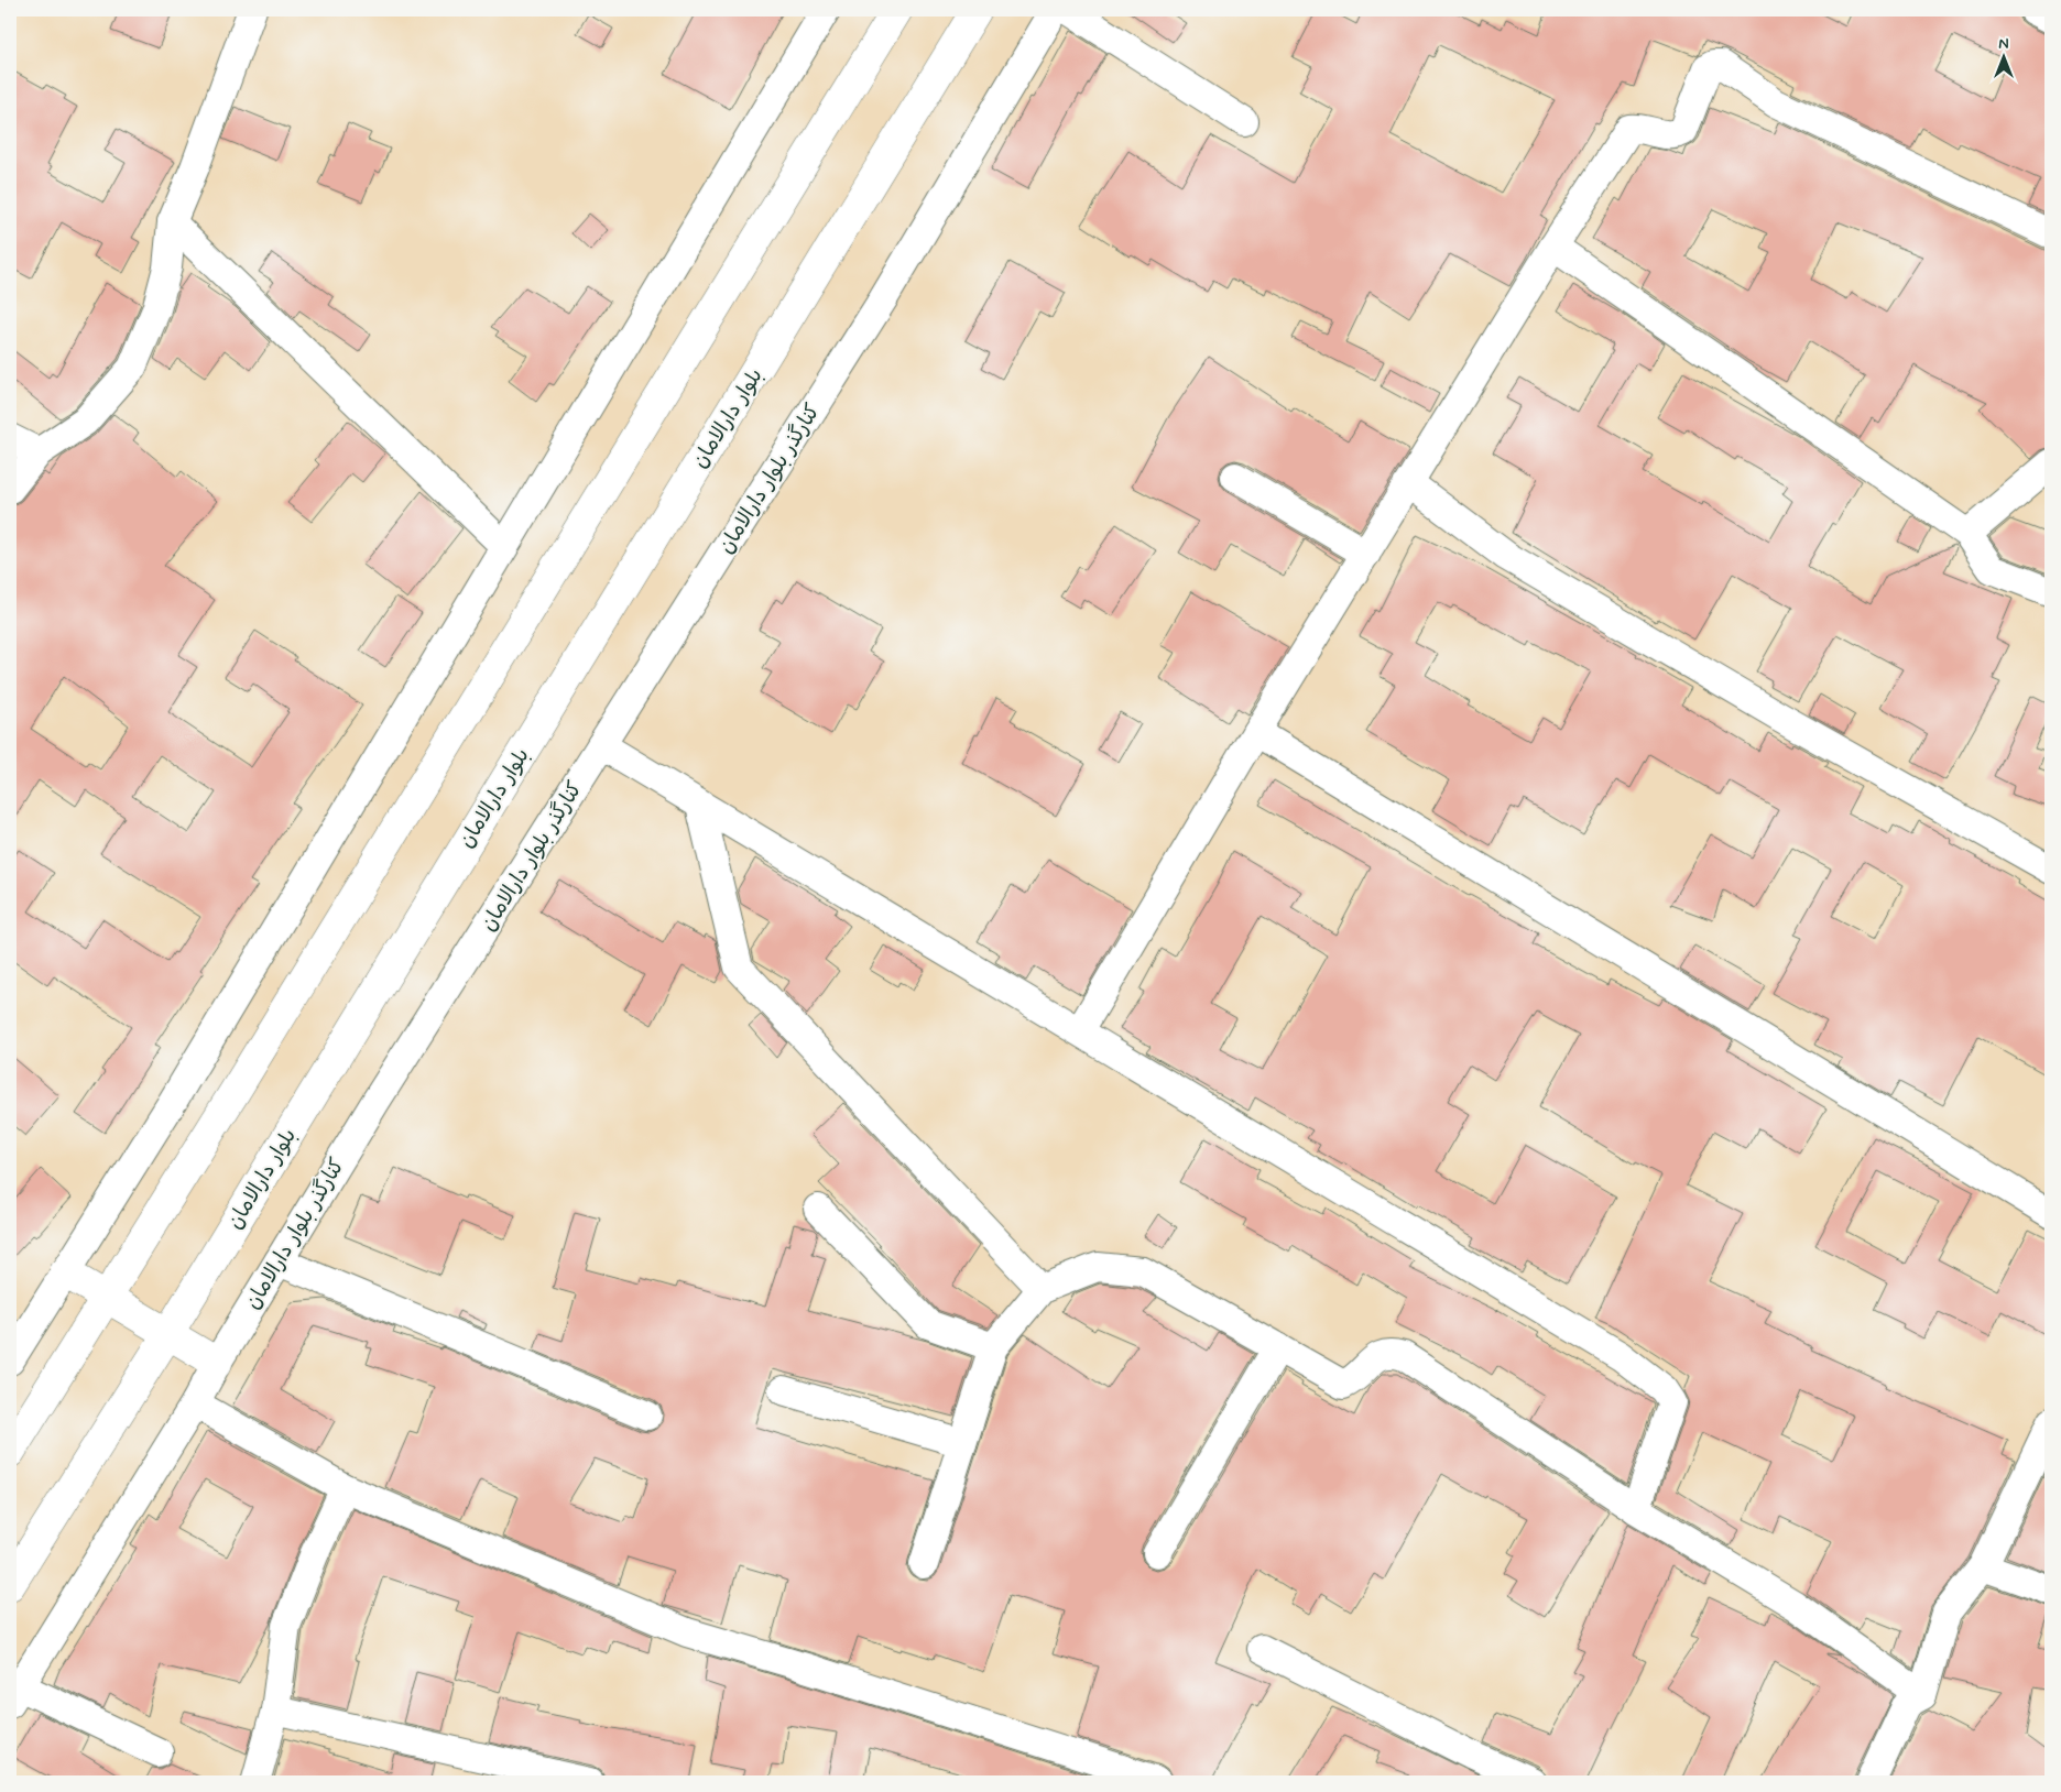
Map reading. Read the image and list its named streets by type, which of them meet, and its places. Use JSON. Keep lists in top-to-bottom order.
{
  "streets": {
    "main road": ["بلوار دارالامان"],
    "street": ["کنارگذر بلوار دارالامان"]
  },
  "north": "top"
}
